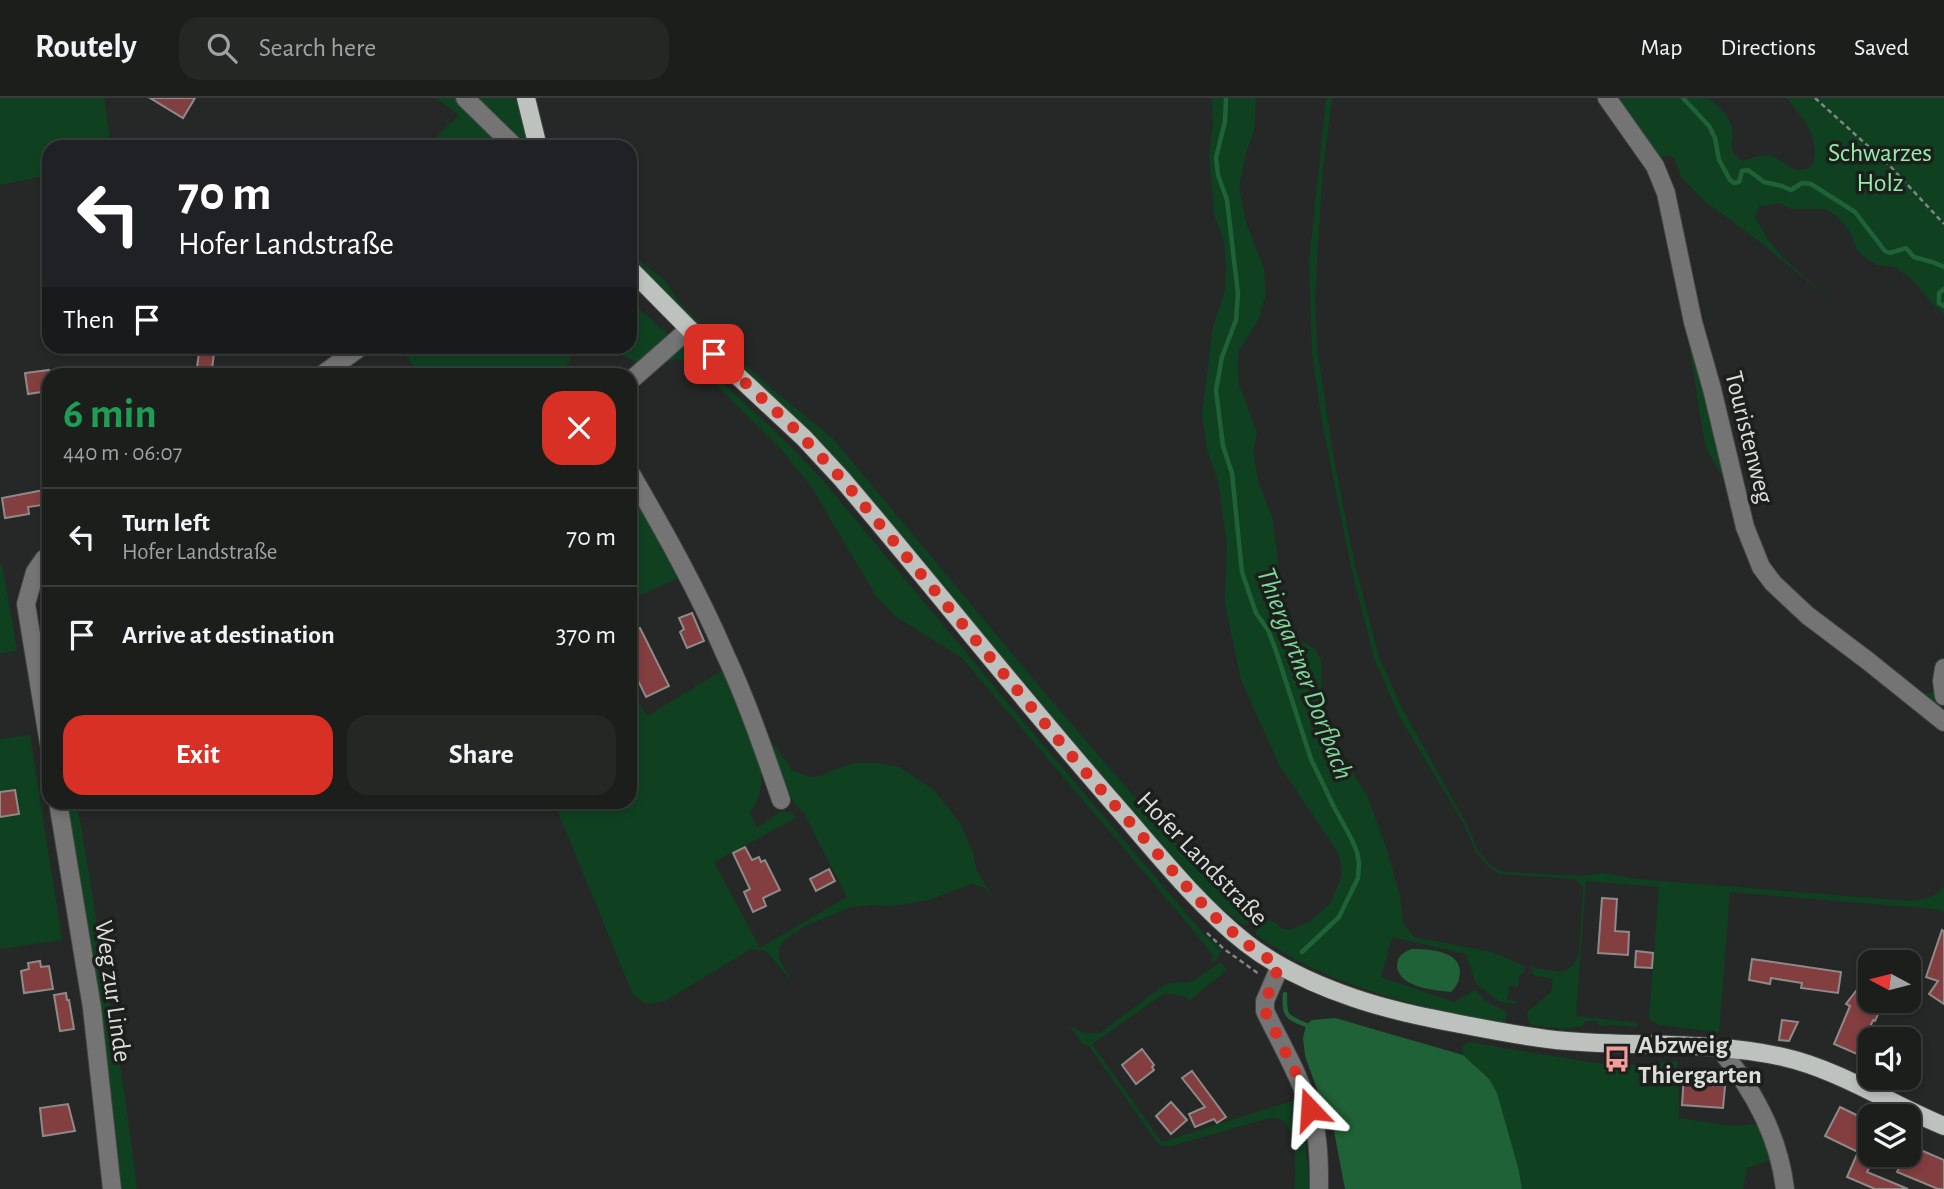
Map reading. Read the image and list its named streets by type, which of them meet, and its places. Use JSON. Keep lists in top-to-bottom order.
{
  "streets": {
    "main road": ["Hofer Landstraße"],
    "street": ["Touristenweg", "Weg zur Linde"]
  },
  "water": ["Thiergartner Dorfbach"],
  "parks": ["Schwarzes Holz"],
  "places": {
    "bus stop": ["Abzweig Thiergarten"]
  },
  "north": "left",
  "page": {
    "header": "Routely",
    "search": "Search here",
    "nav": ["Map", "Directions", "Saved"],
    "turn": ["70 m", "Hofer Landstraße"],
    "then": "Then",
    "heading": ["6 min", "440 m · 06:07"],
    "list": [
      {
        "name": "Turn left",
        "note": "Hofer Landstraße",
        "value": "70 m"
      },
      {
        "name": "Arrive at destination",
        "value": "370 m"
      }
    ],
    "buttons": ["Exit", "Share"]
  }
}
